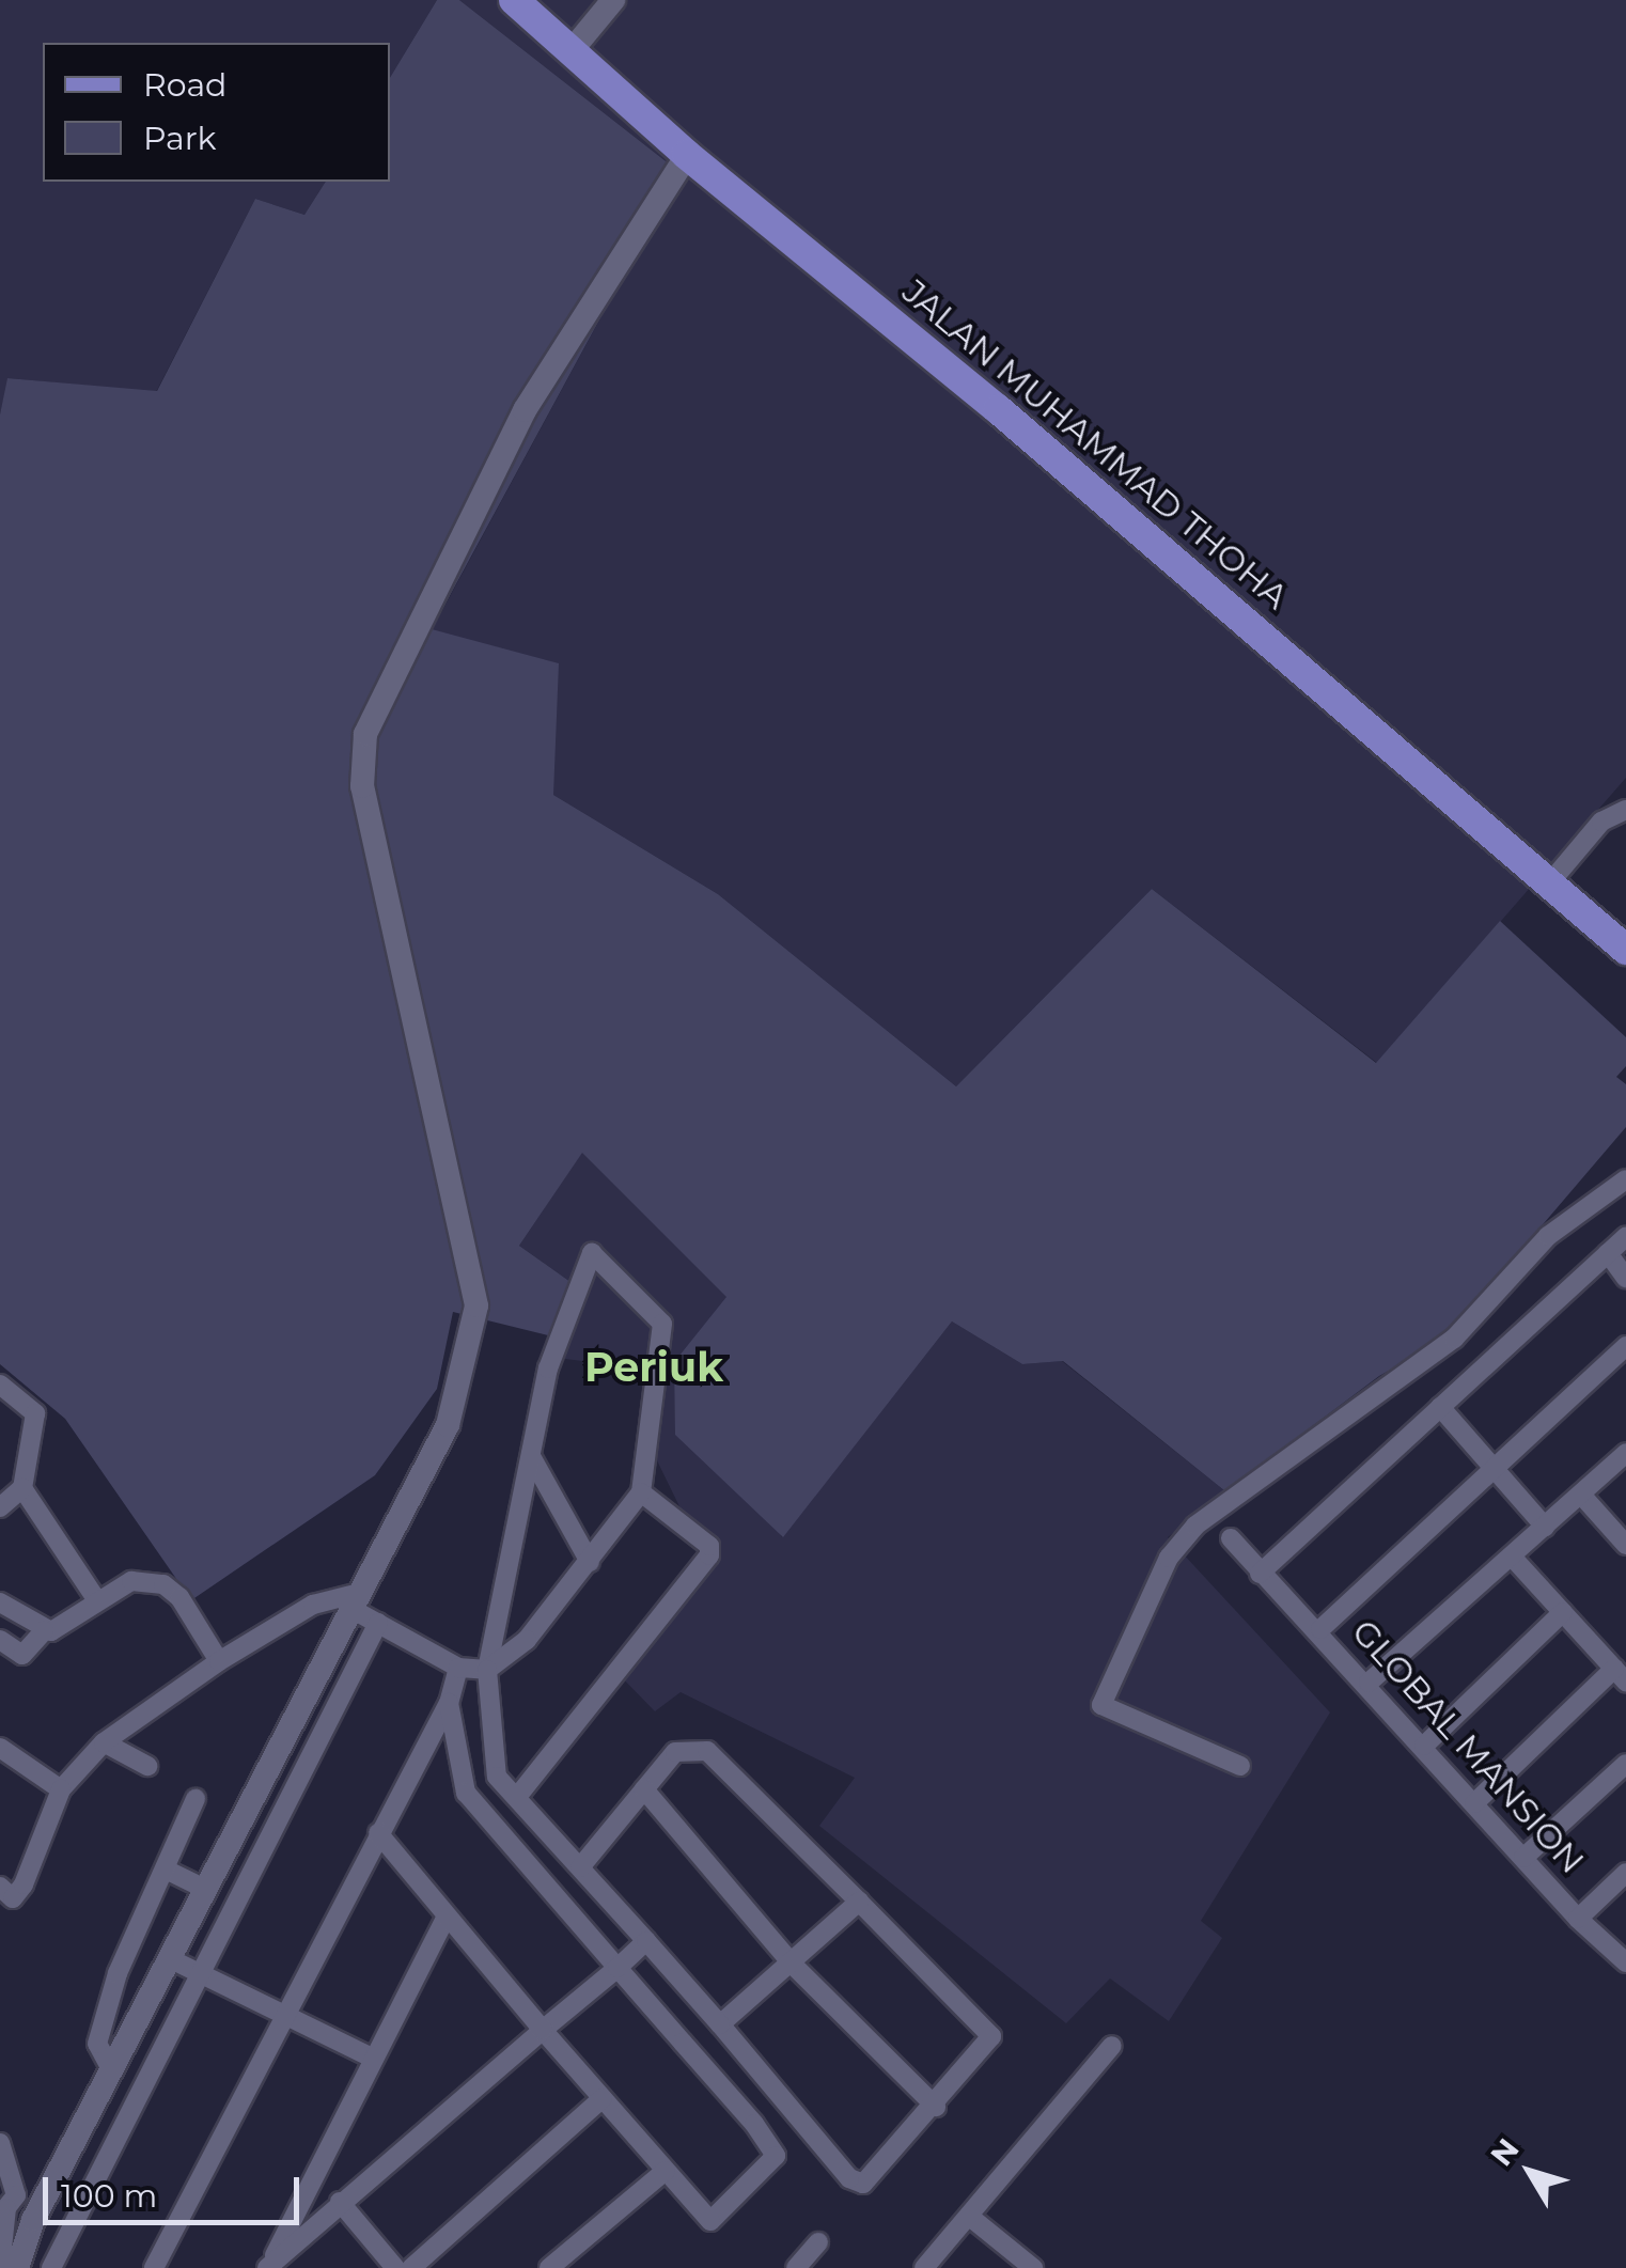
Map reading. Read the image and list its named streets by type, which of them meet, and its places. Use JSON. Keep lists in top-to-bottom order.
{
  "streets": {
    "main road": ["JALAN MUHAMMAD THOHA"],
    "street": ["GLOBAL MANSION"]
  },
  "districts": ["Periuk"],
  "legend": ["Road", "Park"],
  "scale_bar": "100 m",
  "north": "top left"
}
